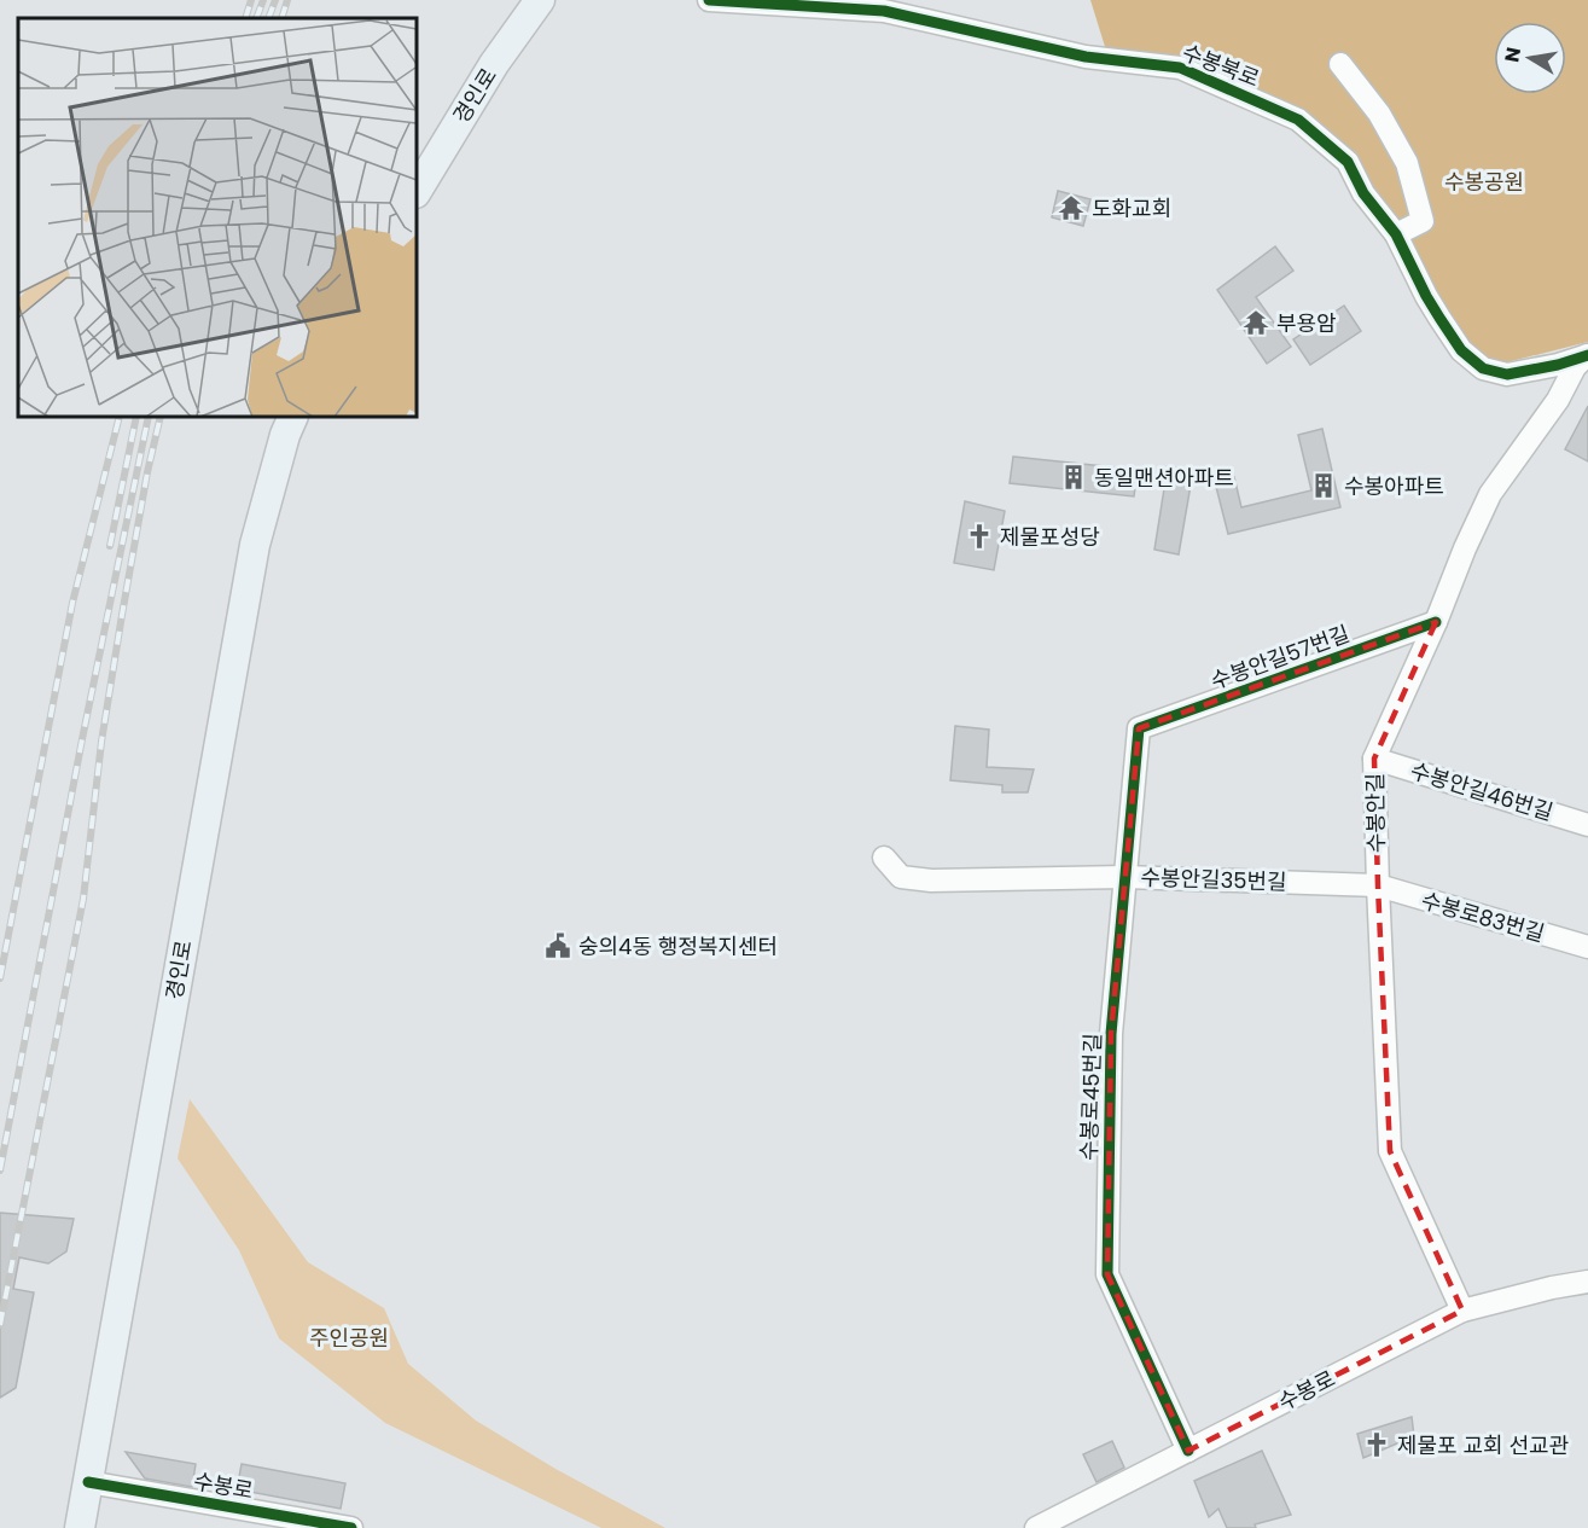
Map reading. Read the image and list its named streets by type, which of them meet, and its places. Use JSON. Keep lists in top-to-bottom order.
{
  "streets": {
    "main road": ["경인로"],
    "street": [
      "수봉북로",
      "수봉안길57번길",
      "수봉안길46번길",
      "수봉안길",
      "수봉안길35번길",
      "수봉로83번길",
      "수봉로45번길",
      "수봉로"
    ]
  },
  "crossings": [
    ["수봉북로", "수봉안길"],
    ["경인로", "수봉로"],
    ["수봉안길57번길", "수봉안길"],
    ["수봉안길57번길", "수봉로45번길"],
    ["수봉안길46번길", "수봉안길"],
    ["수봉안길", "수봉안길35번길"],
    ["수봉안길", "수봉로83번길"],
    ["수봉안길", "수봉로"],
    ["수봉안길35번길", "수봉로83번길"],
    ["수봉안길35번길", "수봉로45번길"],
    ["수봉로45번길", "수봉로"]
  ],
  "parks": ["수봉공원", "주인공원"],
  "places": {
    "temple": ["도화교회", "부용암"],
    "building": ["동일맨션아파트", "수봉아파트"],
    "church": ["제물포성당", "제물포 교회 선교관"],
    "public building": ["숭의4동 행정복지센터"]
  },
  "north": "left"
}
